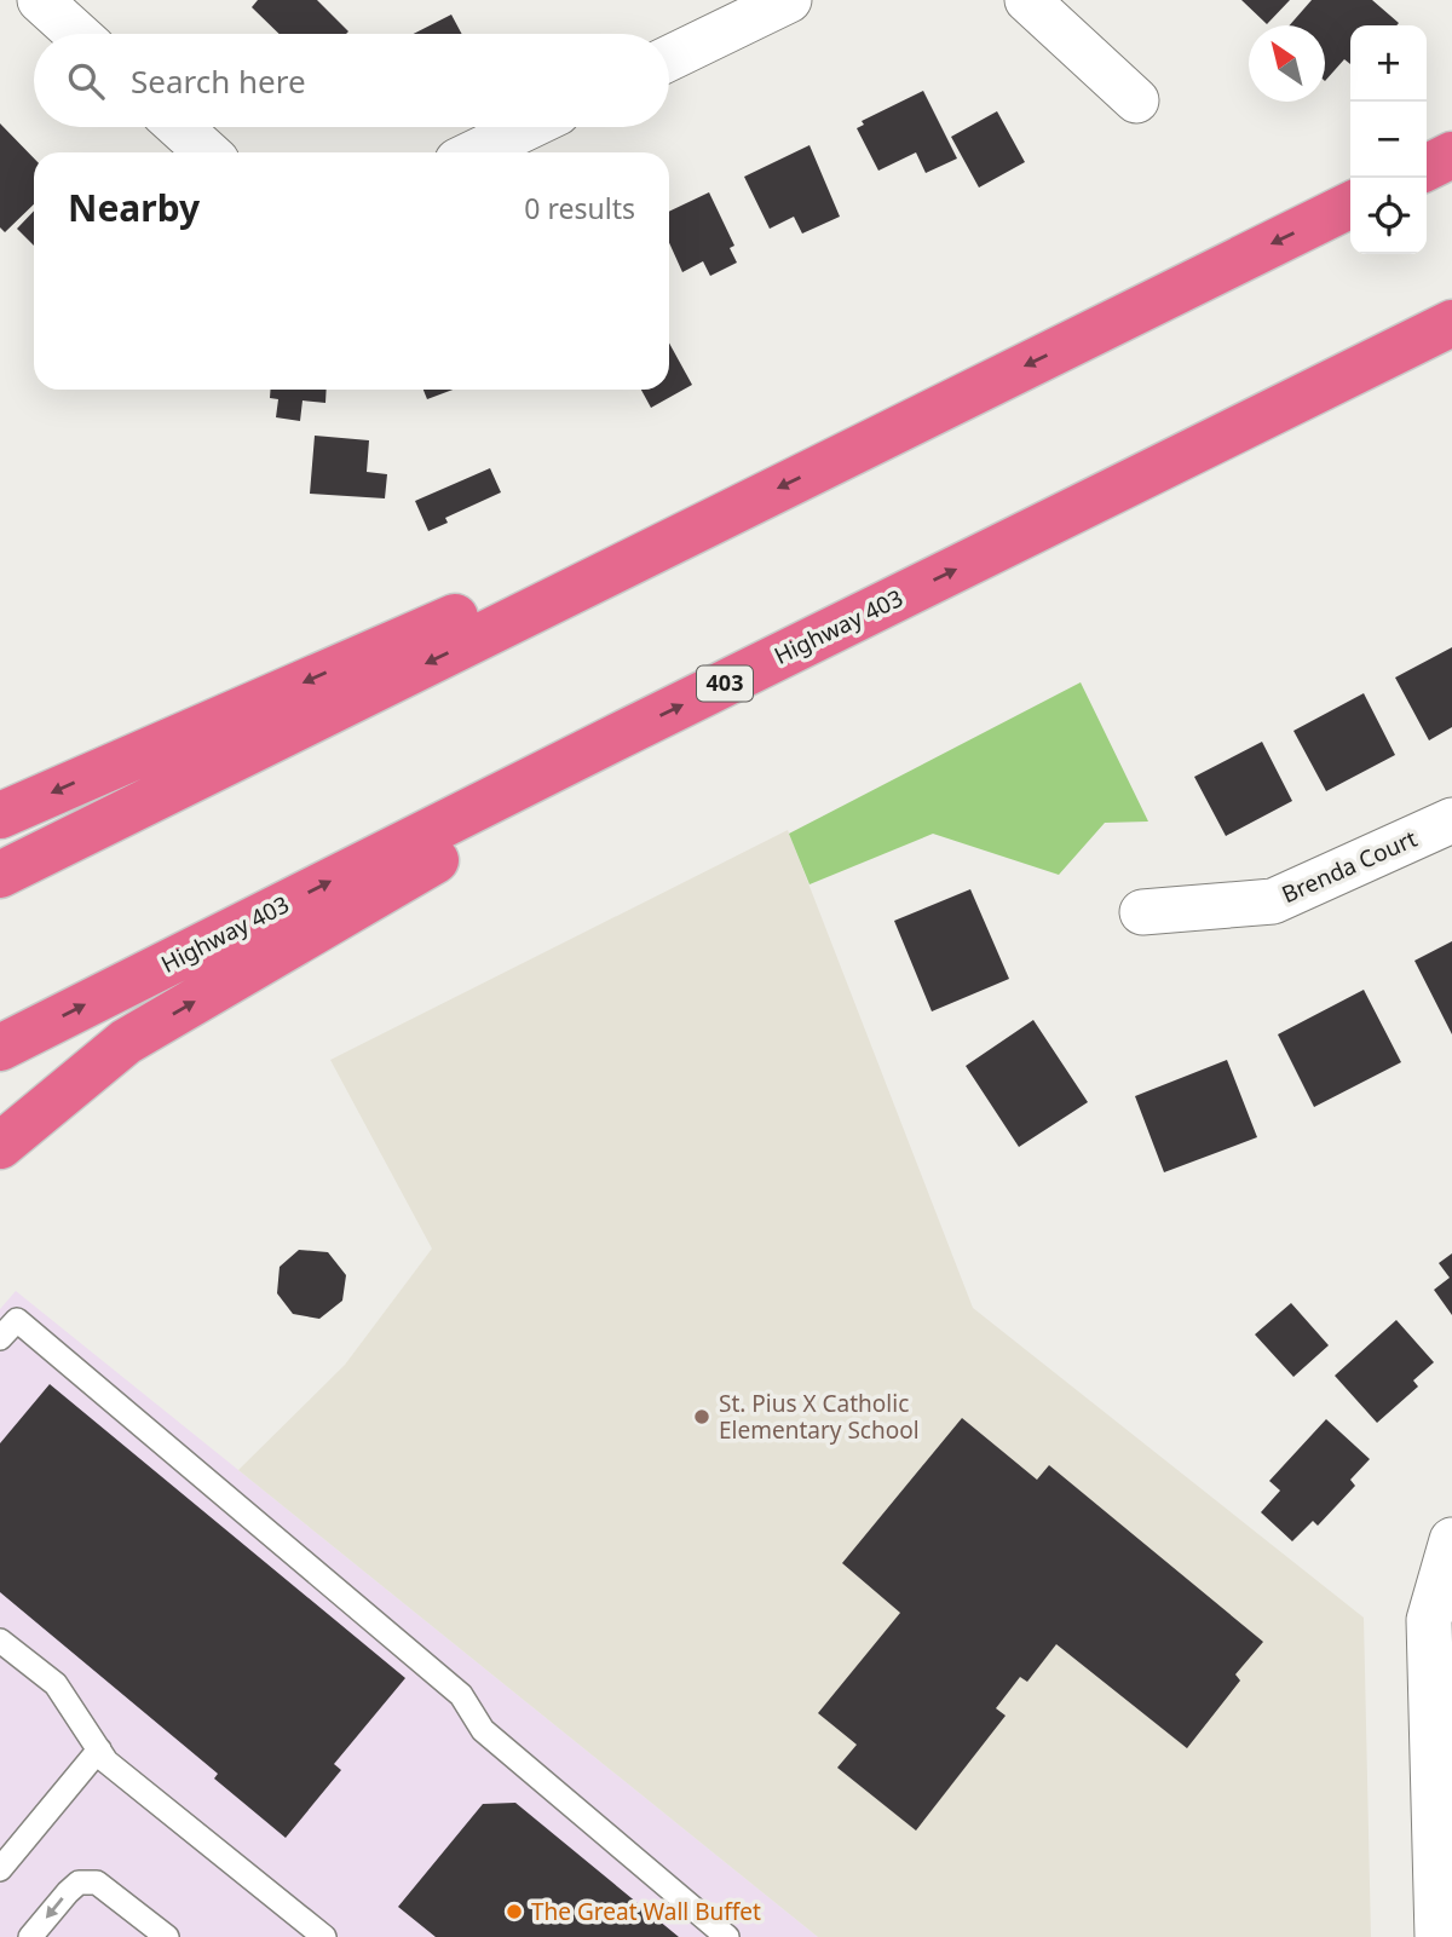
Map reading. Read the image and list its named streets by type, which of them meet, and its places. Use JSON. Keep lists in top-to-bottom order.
{
  "streets": {
    "highway": ["Highway 403", "403"],
    "street": ["Brenda Court"]
  },
  "places": ["St. Pius X Catholic Elementary School", "The Great Wall Buffet"],
  "north": "top left",
  "page": {
    "map_buttons": ["+", "−"],
    "search": "Search here",
    "heading": ["Nearby", "0 results"]
  }
}
